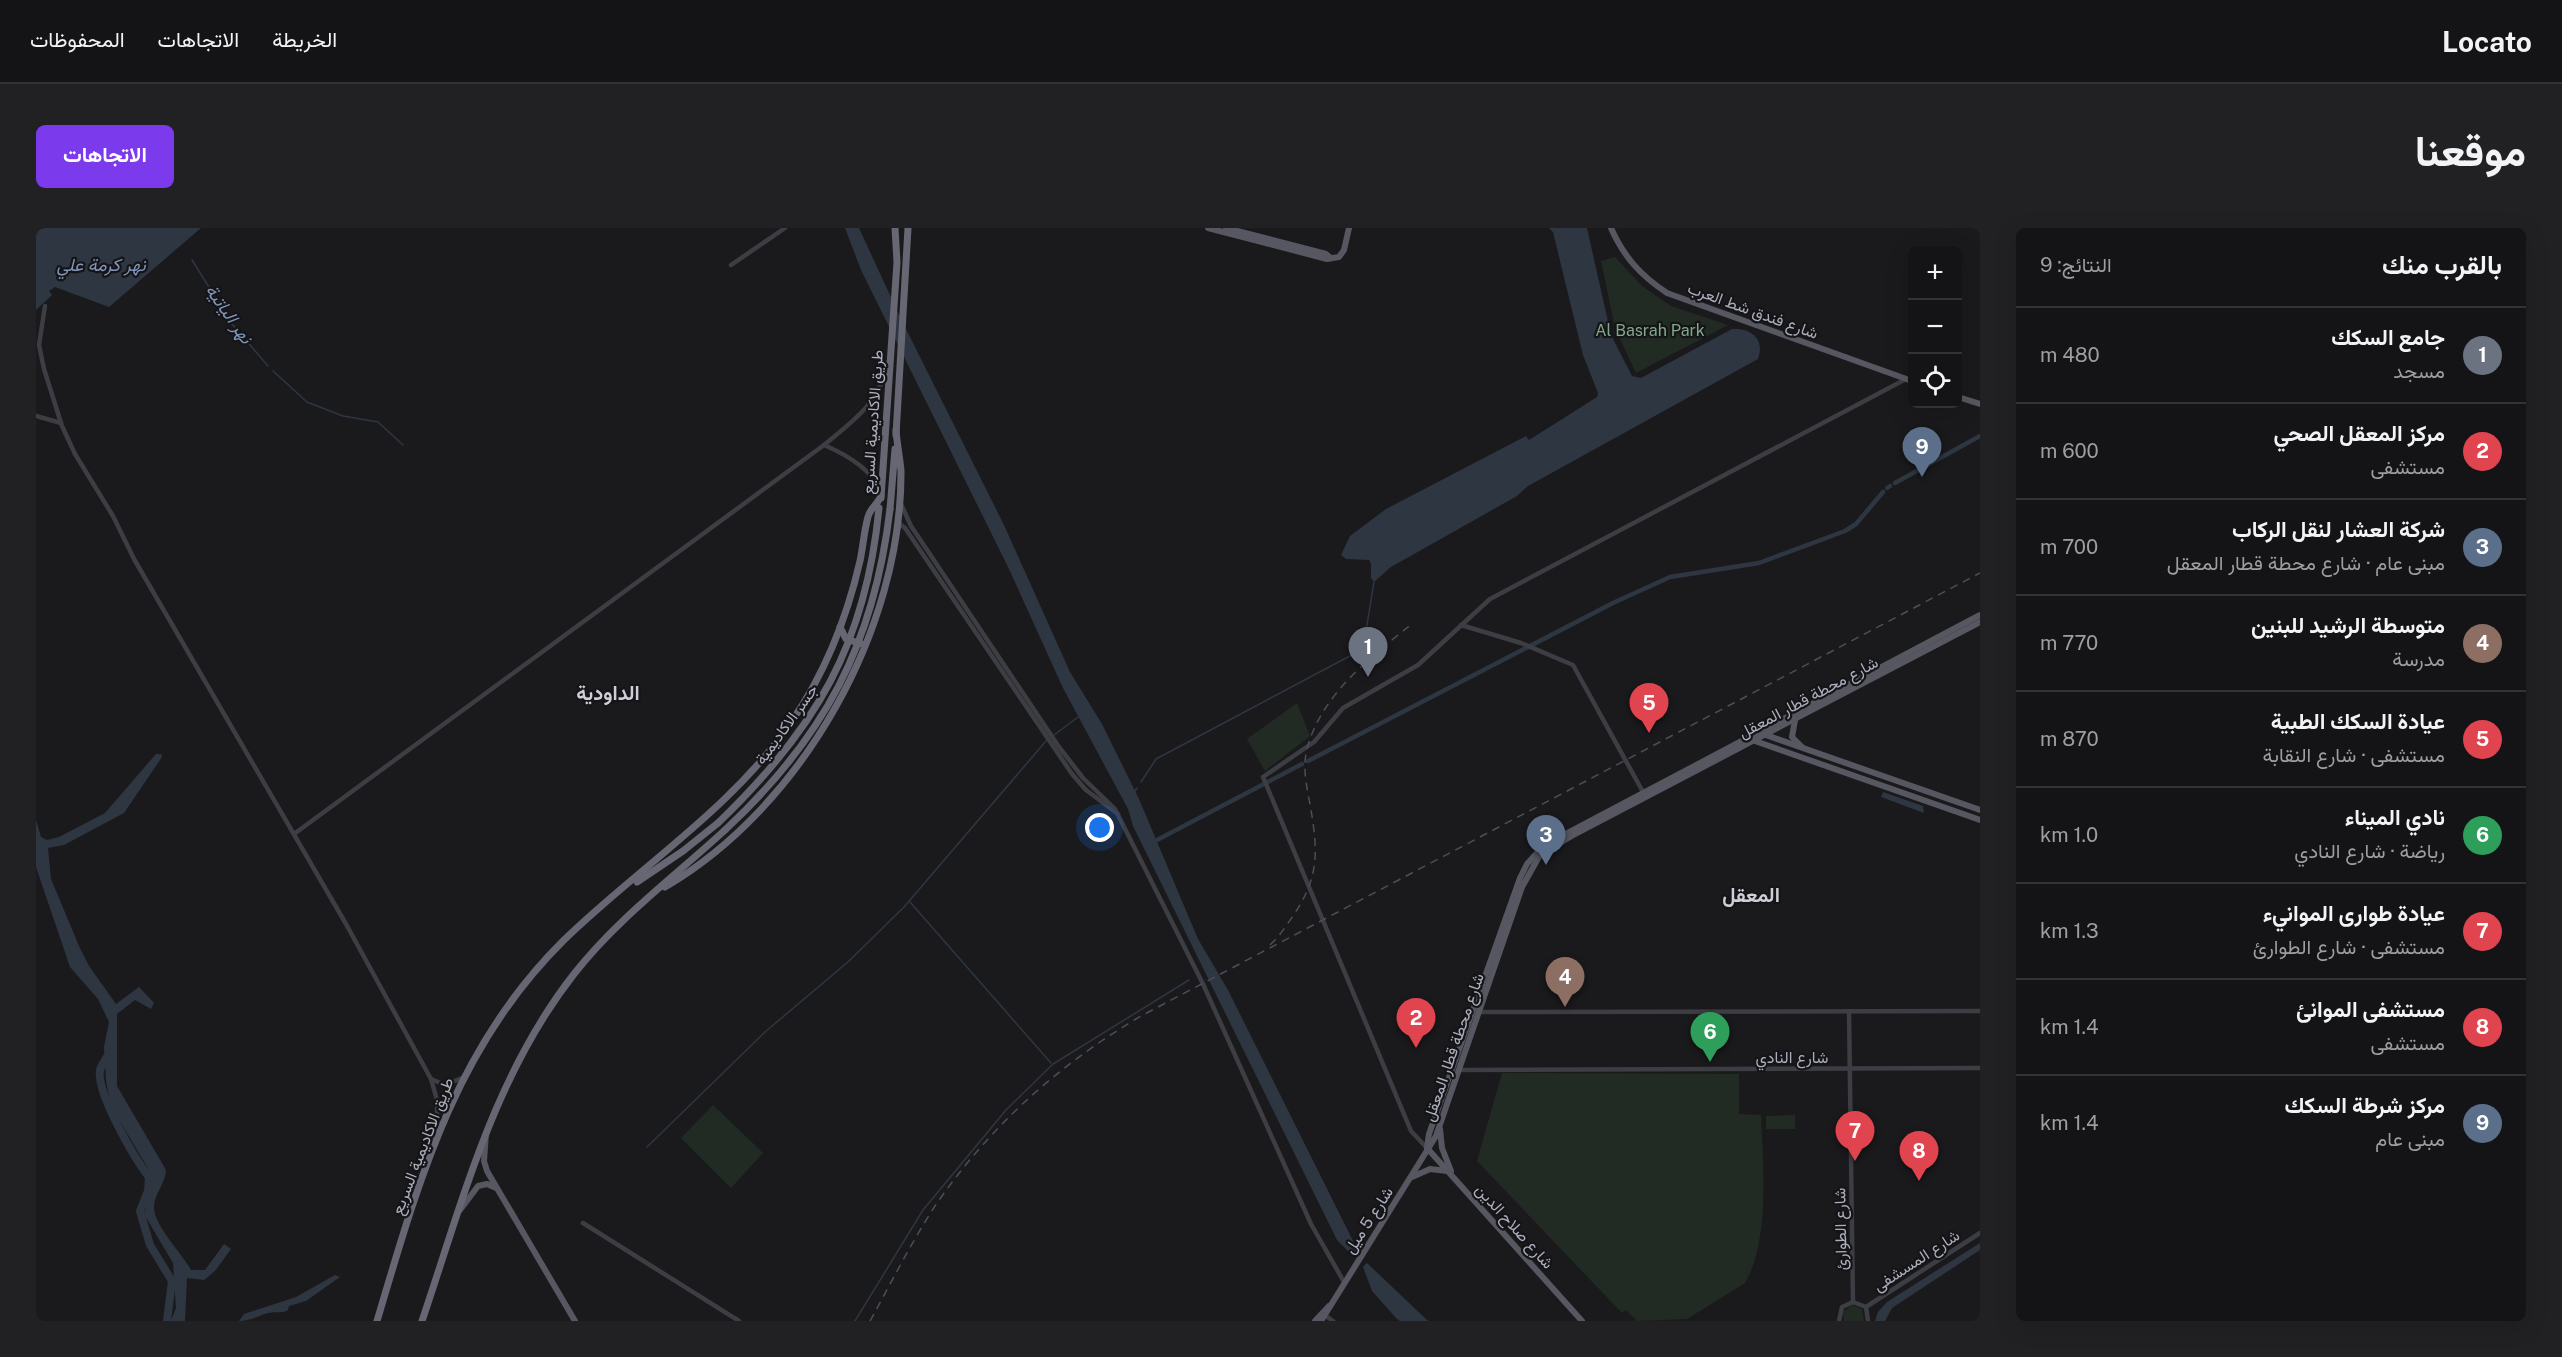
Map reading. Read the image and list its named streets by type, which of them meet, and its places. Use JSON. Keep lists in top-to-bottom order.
{
  "streets": {
    "highway": ["طريق الاكاديمية السريع", "جسر الاكاديمية"],
    "main road": [
      "شارع فندق شط العرب",
      "شارع محطة قطار المعقل",
      "شارع 5 ميل",
      "شارع صلاح الدين"
    ],
    "street": ["شارع النادي", "شارع الطوارئ", "شارع المسشفى"]
  },
  "crossings": [
    ["طريق الاكاديمية السريع", "جسر الاكاديمية"],
    ["شارع محطة قطار المعقل", "شارع النادي"],
    ["شارع محطة قطار المعقل", "شارع 5 ميل"],
    ["شارع محطة قطار المعقل", "شارع صلاح الدين"],
    ["شارع النادي", "شارع الطوارئ"],
    ["شارع 5 ميل", "شارع صلاح الدين"]
  ],
  "districts": ["الداودية", "المعقل"],
  "water": ["نهر كرمة علي", "نهر الياتية"],
  "parks": ["Al Basrah Park"],
  "page": {
    "header": "Locato",
    "nav": ["الخريطة", "الاتجاهات", "المحفوظات"],
    "title": "موقعنا",
    "buttons": "الاتجاهات",
    "heading": ["بالقرب منك", "النتائج: 9"],
    "map_buttons": ["+", "−"],
    "list": [
      {
        "mark": "1",
        "name": "جامع السكك",
        "note": "مسجد",
        "value": "480 m"
      },
      {
        "mark": "2",
        "name": "مركز المعقل الصحي",
        "note": "مستشفى",
        "value": "600 m"
      },
      {
        "mark": "3",
        "name": "شركة العشار لنقل الركاب",
        "note": "مبنى عام · شارع محطة قطار المعقل",
        "value": "700 m"
      },
      {
        "mark": "4",
        "name": "متوسطة الرشيد للبنين",
        "note": "مدرسة",
        "value": "770 m"
      },
      {
        "mark": "5",
        "name": "عيادة السكك الطبية",
        "note": "مستشفى · شارع النقابة",
        "value": "870 m"
      },
      {
        "mark": "6",
        "name": "نادي الميناء",
        "note": "رياضة · شارع النادي",
        "value": "1.0 km"
      },
      {
        "mark": "7",
        "name": "عيادة طوارى الموانيء",
        "note": "مستشفى · شارع الطوارئ",
        "value": "1.3 km"
      },
      {
        "mark": "8",
        "name": "مستشفى الموانئ",
        "note": "مستشفى",
        "value": "1.4 km"
      },
      {
        "mark": "9",
        "name": "مركز شرطة السكك",
        "note": "مبنى عام",
        "value": "1.4 km"
      }
    ],
    "pins": [
      "9",
      "1",
      "5",
      "3",
      "4",
      "2",
      "6",
      "7",
      "8"
    ]
  }
}
